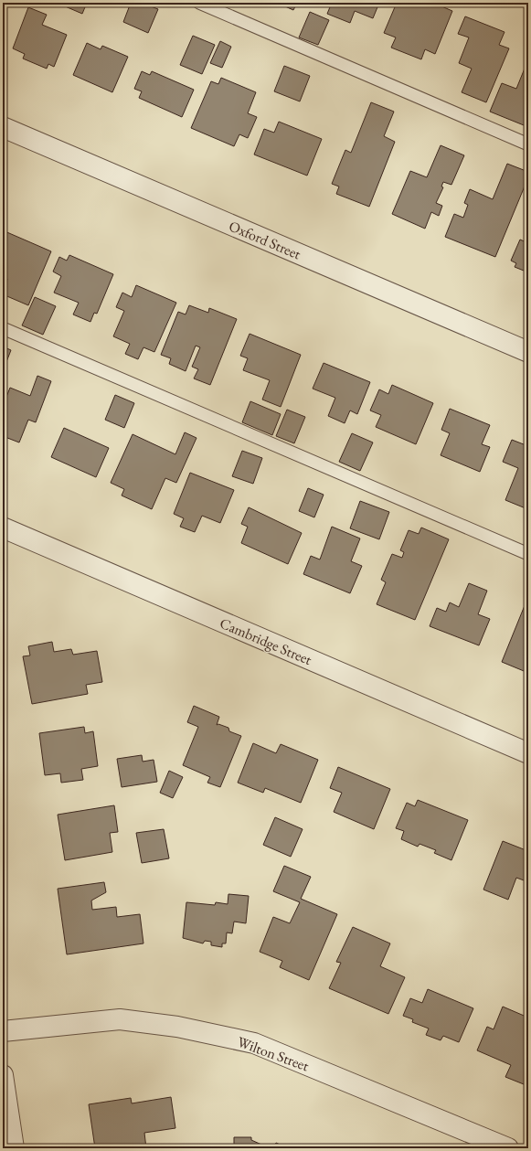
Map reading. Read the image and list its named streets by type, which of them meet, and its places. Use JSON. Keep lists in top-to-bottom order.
{
  "streets": {
    "street": ["Oxford Street", "Cambridge Street", "Wilton Street"]
  }
}
